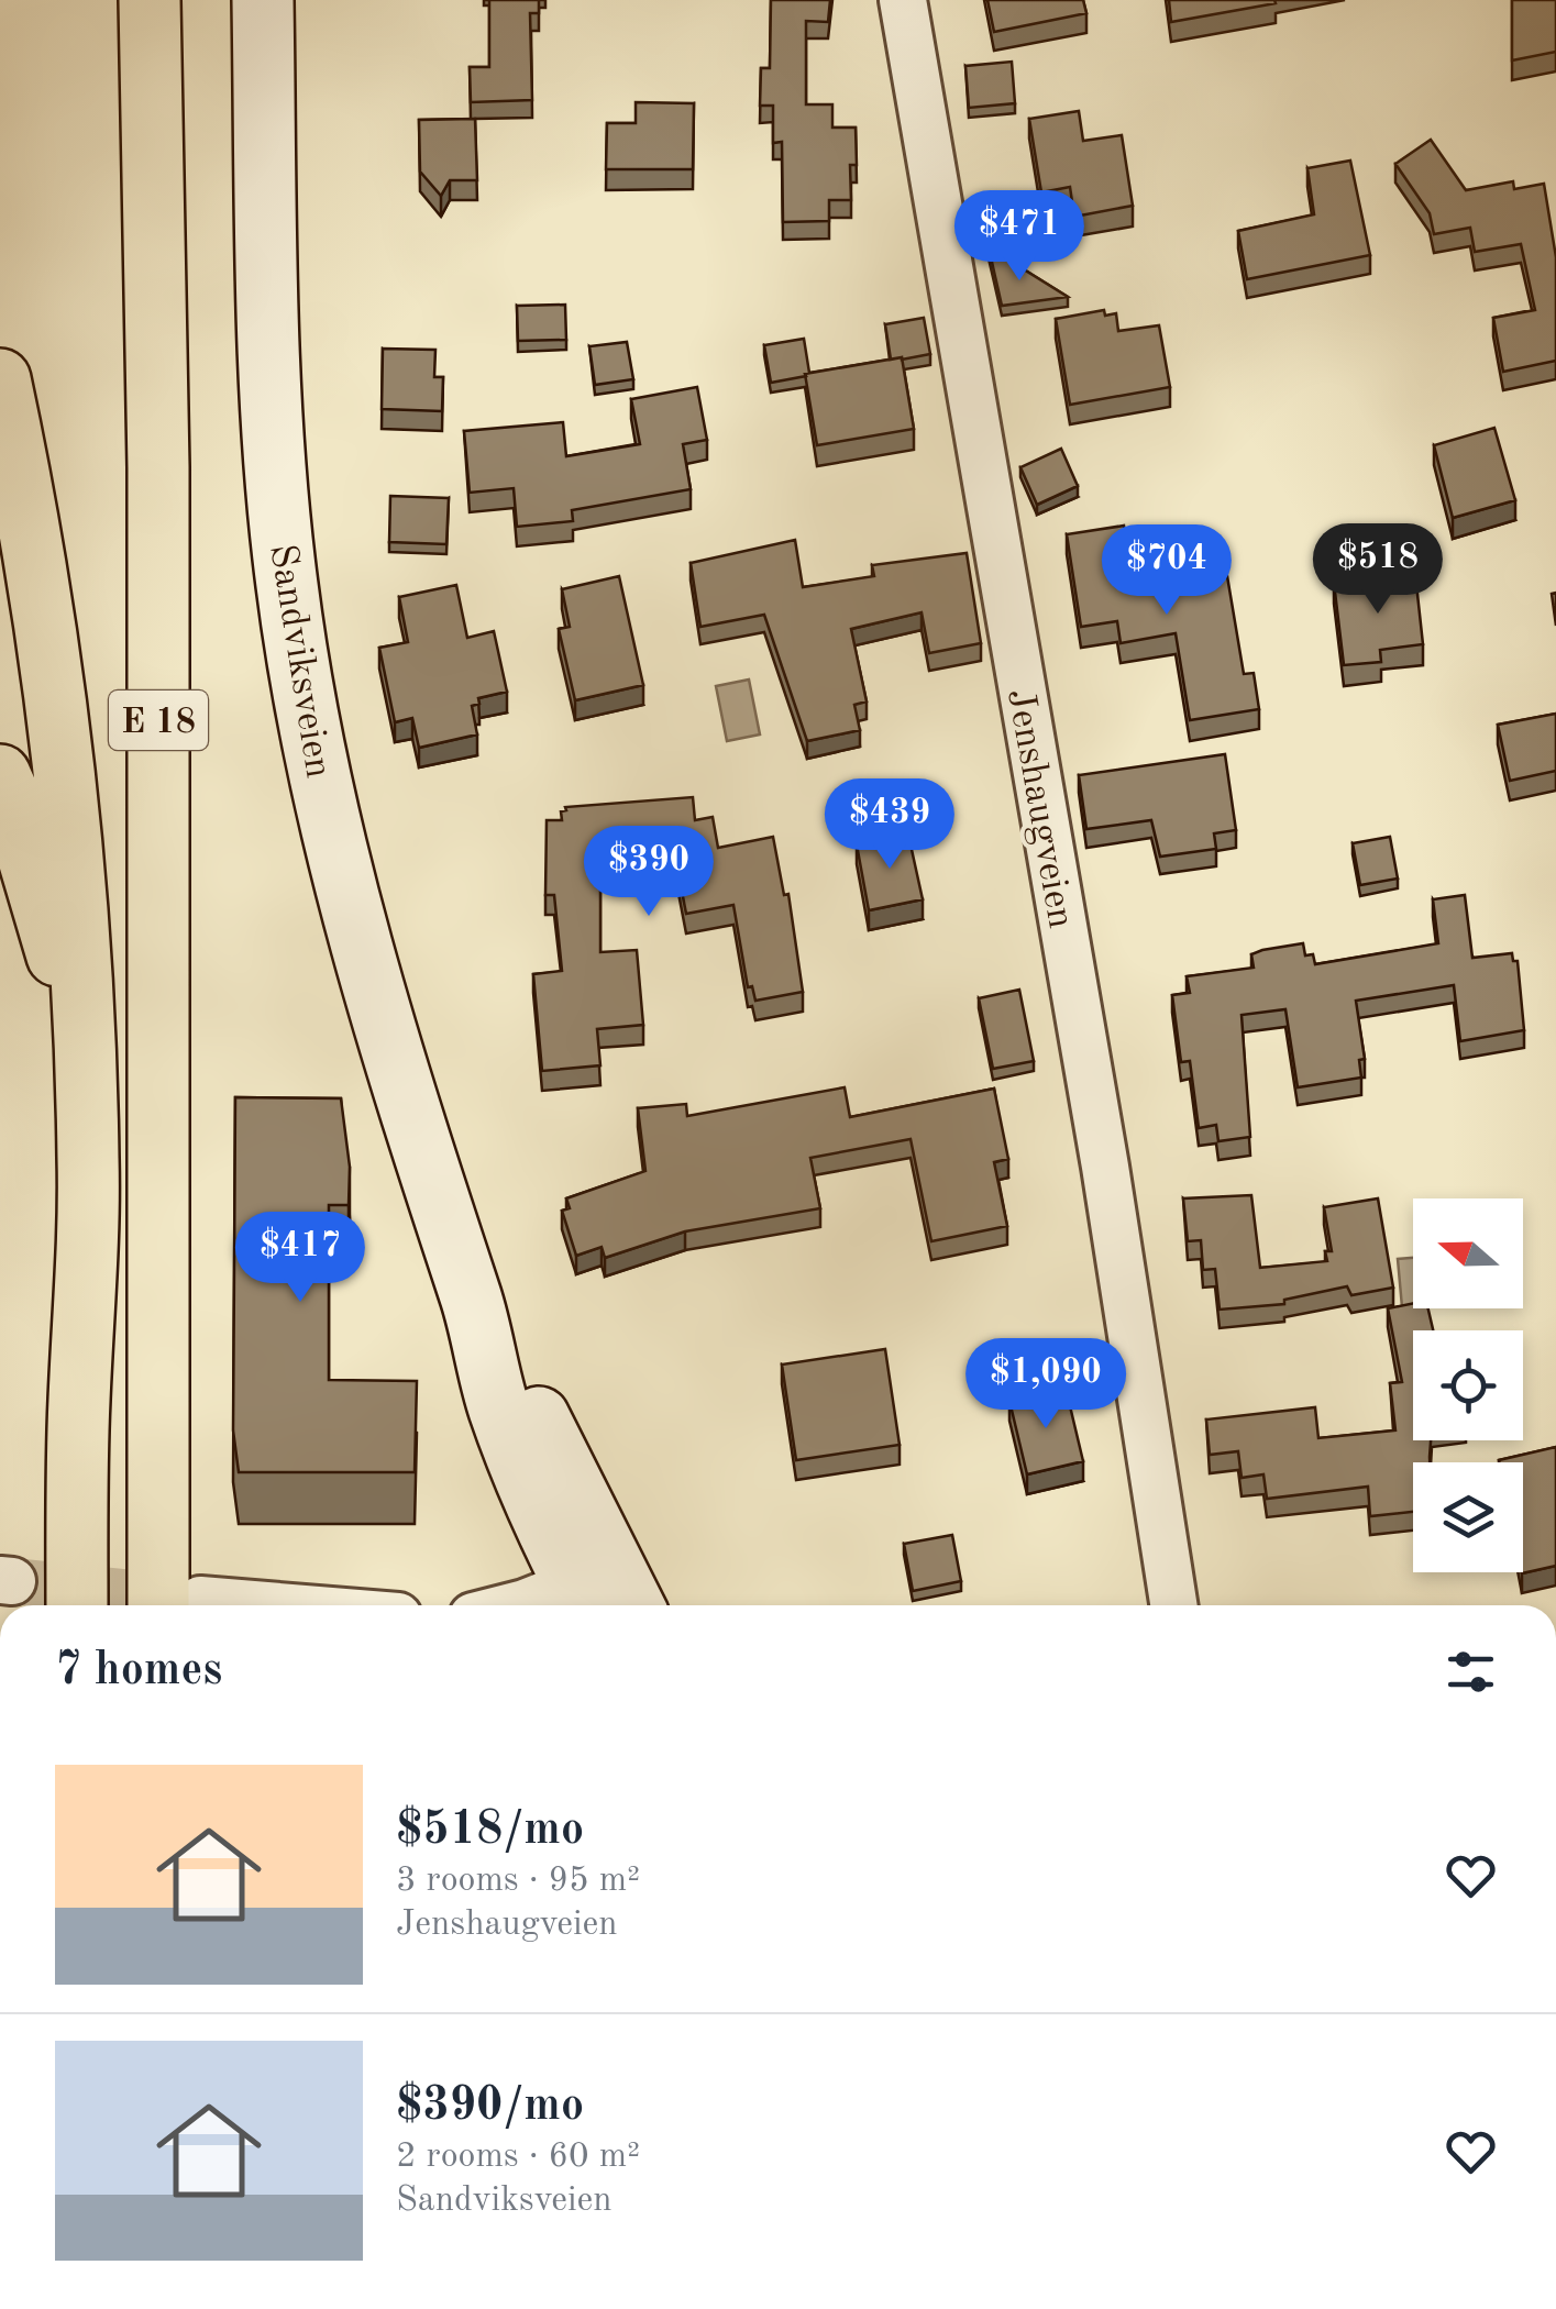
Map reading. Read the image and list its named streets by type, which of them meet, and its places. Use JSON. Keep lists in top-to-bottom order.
{
  "streets": {
    "highway": ["E 18"],
    "main road": ["Sandviksveien"],
    "street": ["Jenshaugveien"]
  },
  "north": "left",
  "page": {
    "price": [
      "$471",
      "$518",
      "$704",
      "$439",
      "$390",
      "$417",
      "$1,090"
    ],
    "heading": "7 homes",
    "list": [
      {
        "name": "$518/mo",
        "note": "3 rooms · 95 m² · Jenshaugveien"
      },
      {
        "name": "$390/mo",
        "note": "2 rooms · 60 m² · Sandviksveien"
      }
    ]
  }
}
